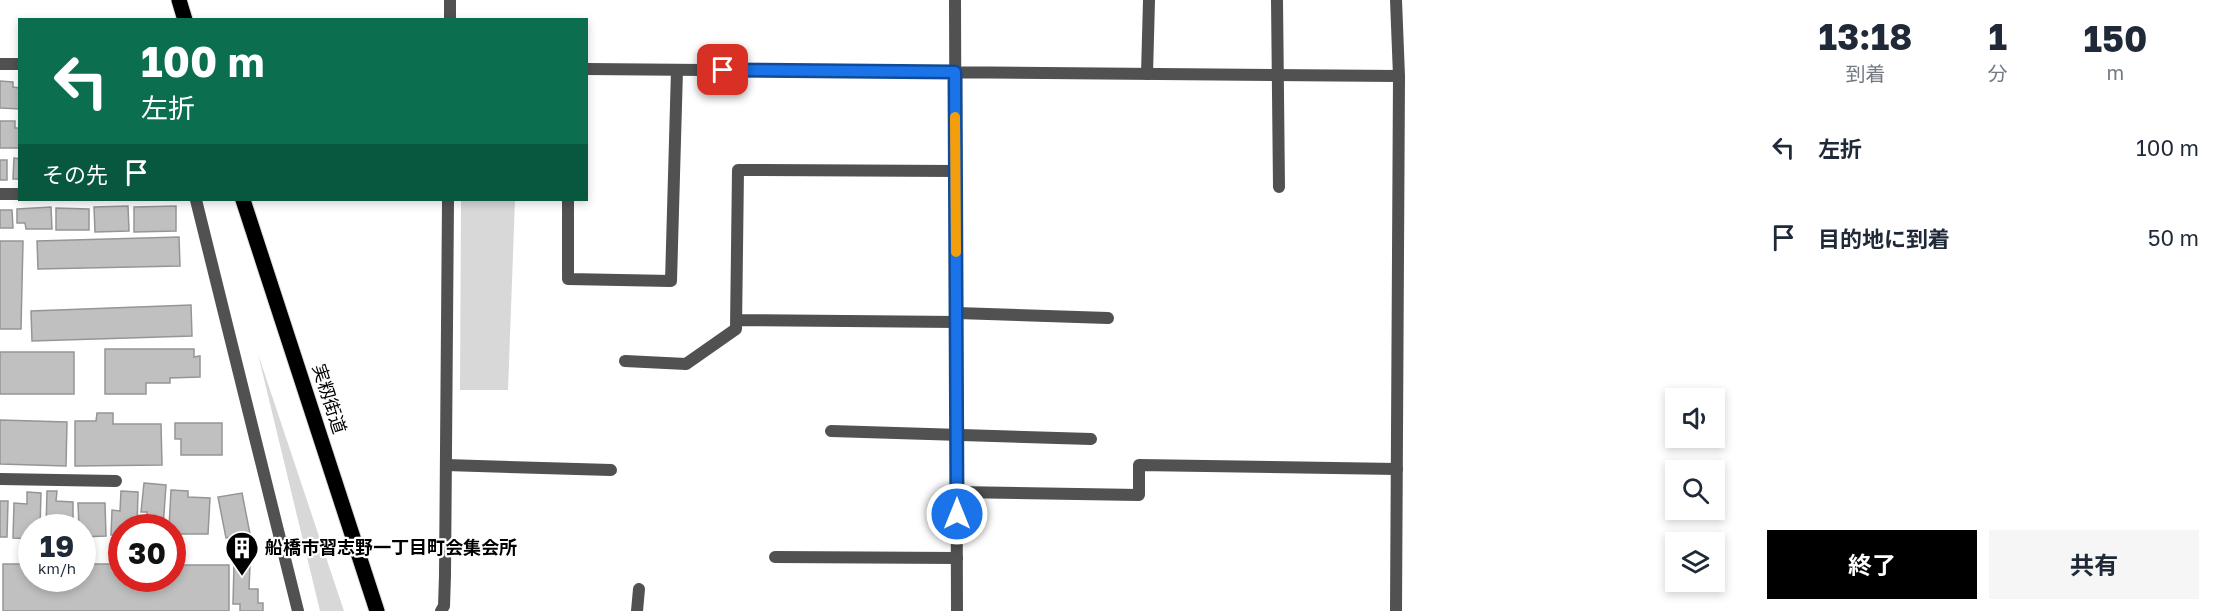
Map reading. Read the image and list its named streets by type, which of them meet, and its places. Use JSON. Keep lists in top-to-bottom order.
{
  "streets": {
    "main road": ["実籾街道"]
  },
  "places": {
    "building": ["船橋市習志野一丁目町会集会所"]
  },
  "page": {
    "eta": [
      "13:18",
      "到着",
      "1",
      "分",
      "150",
      "m"
    ],
    "turn": ["100 m", "左折"],
    "list": [
      {
        "name": "左折",
        "value": "100 m"
      },
      {
        "name": "目的地に到着",
        "value": "50 m"
      }
    ],
    "then": "その先",
    "speed": "19 km/h",
    "limit": "30",
    "buttons": ["終了", "共有"]
  }
}
